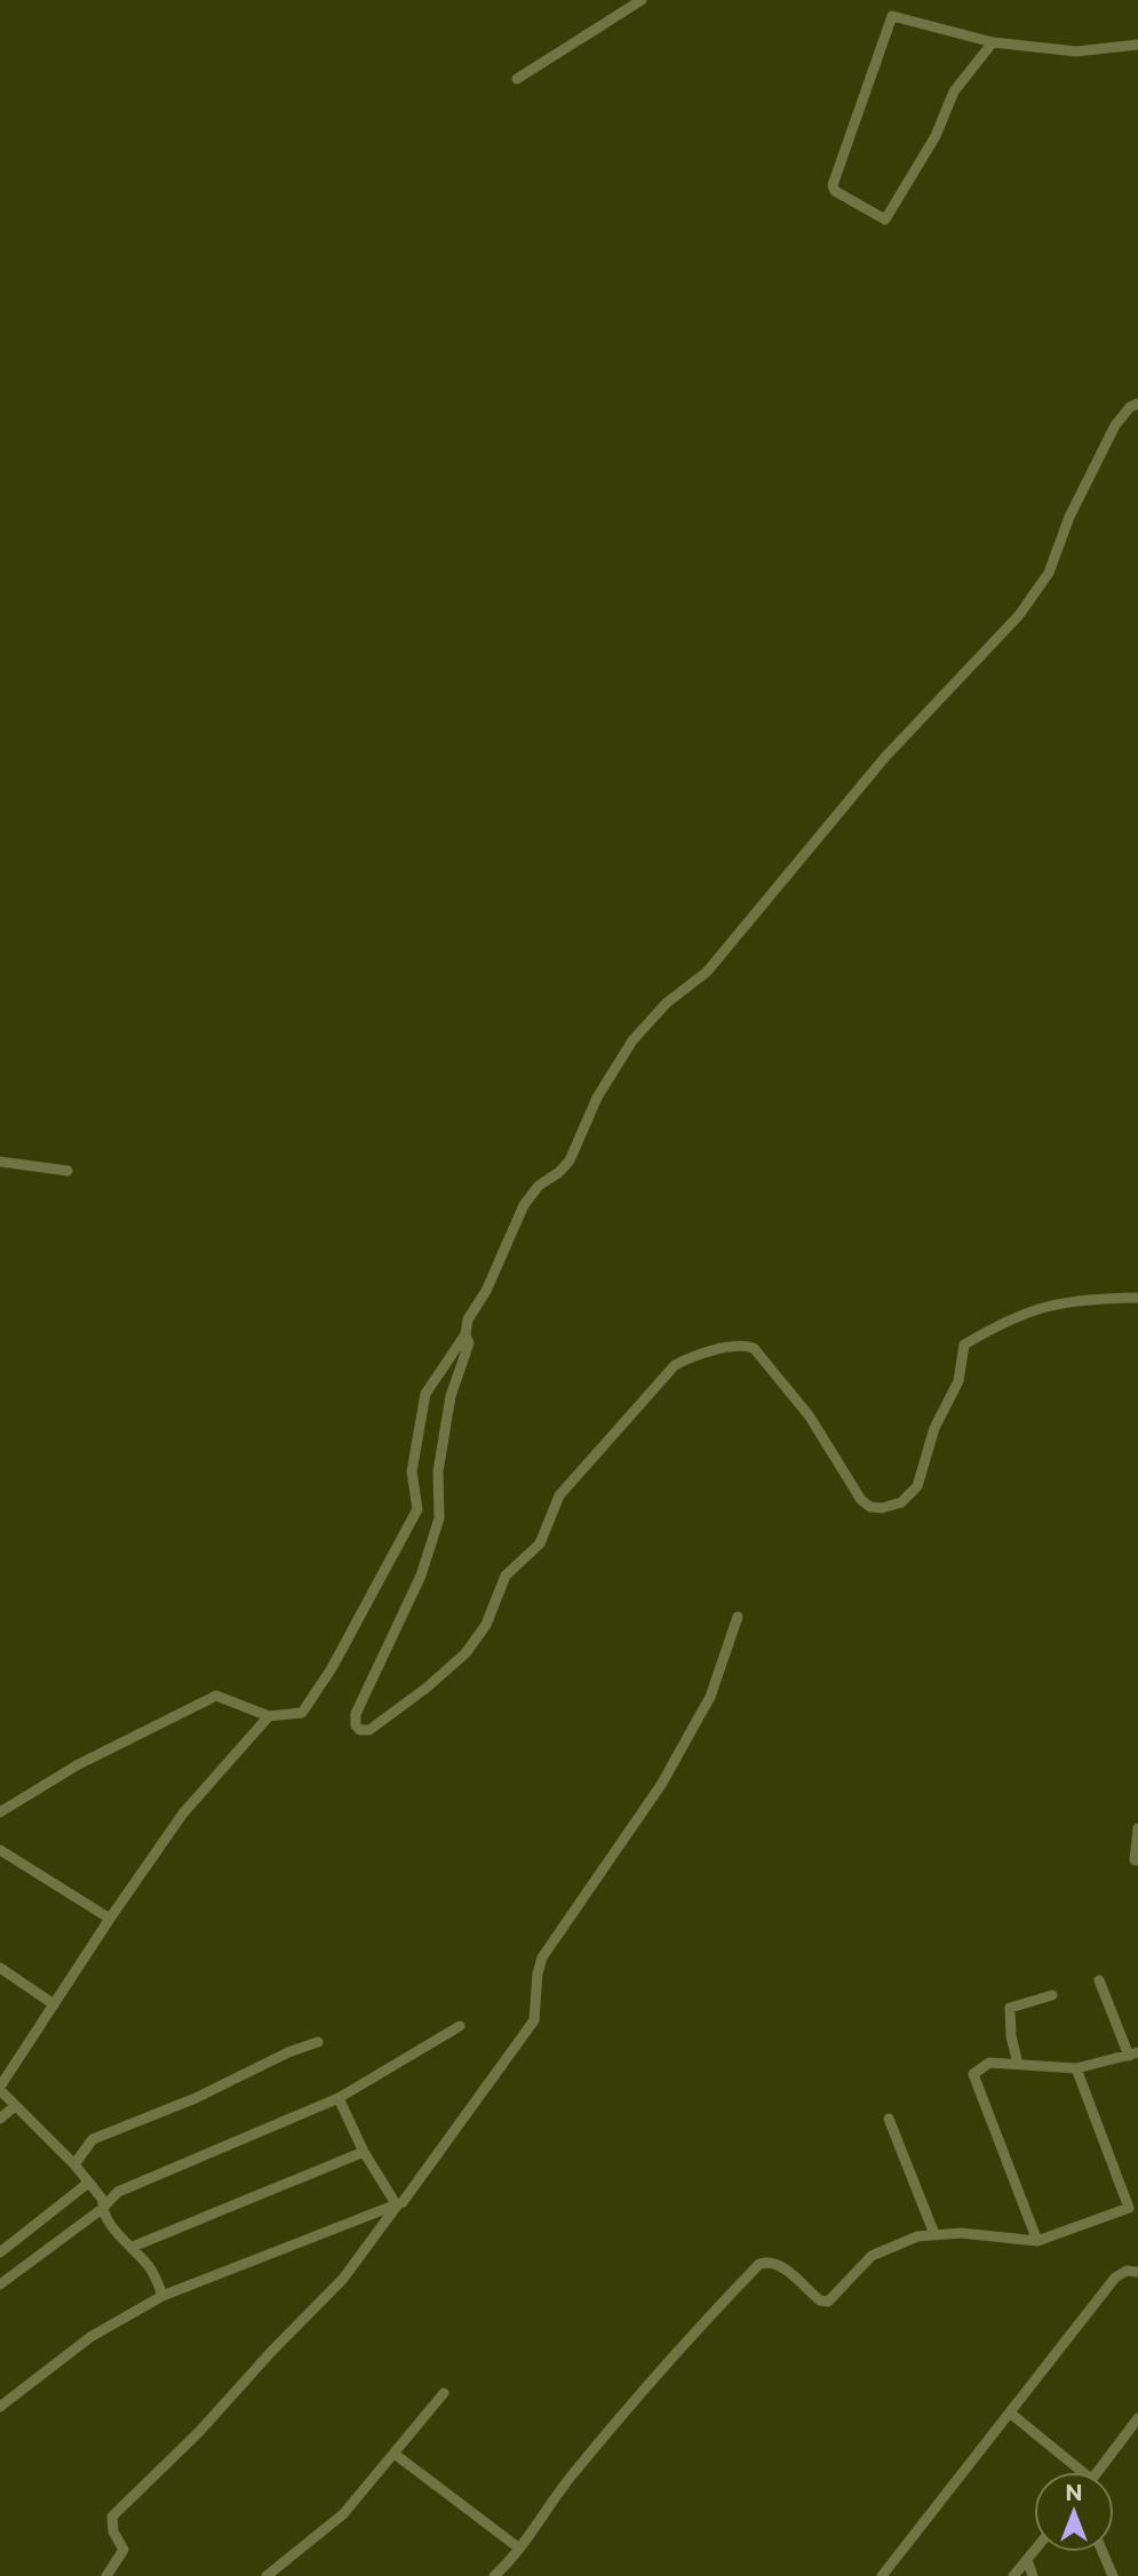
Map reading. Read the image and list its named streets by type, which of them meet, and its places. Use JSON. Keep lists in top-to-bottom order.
{
  "north": "top"
}
